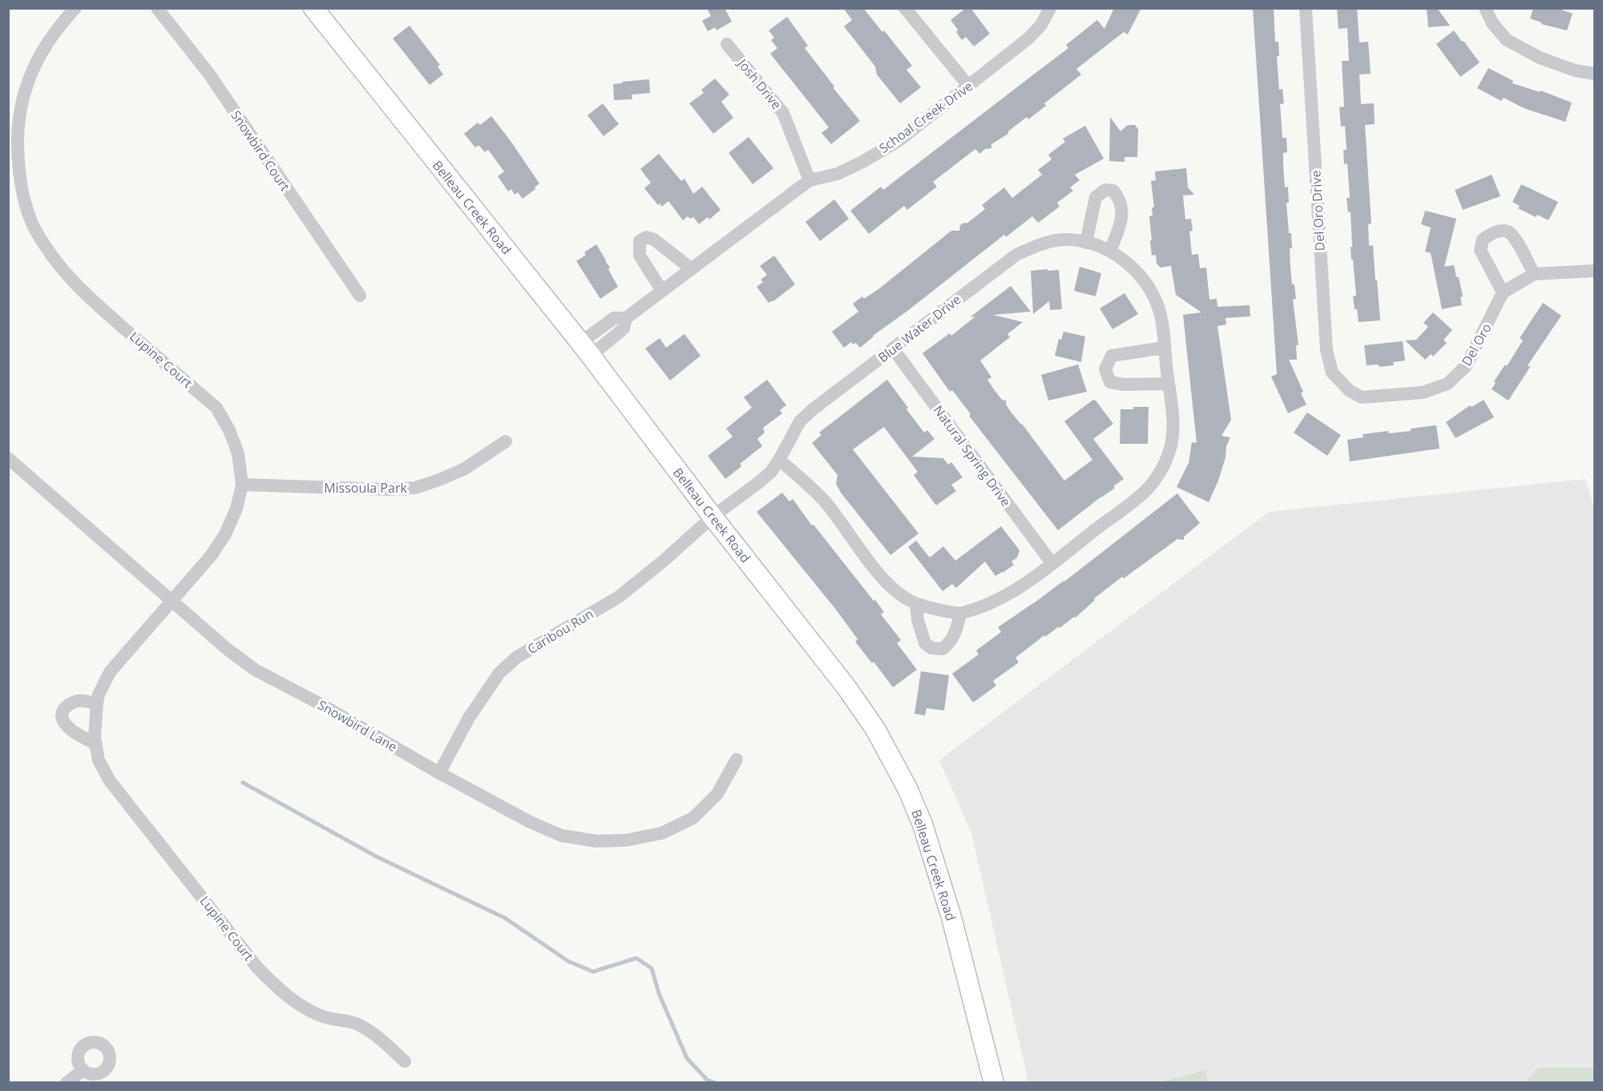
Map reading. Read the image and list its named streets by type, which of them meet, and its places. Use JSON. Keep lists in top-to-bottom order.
{
  "streets": {
    "main road": ["Belleau Creek Road"],
    "street": [
      "Josh Drive",
      "Schoal Creek Drive",
      "Snowbird Court",
      "Del Oro Drive",
      "Blue Water Drive",
      "Del Oro",
      "Lupine Court",
      "Natural Spring Drive",
      "Missoula Park",
      "Caribou Run",
      "Snowbird Lane"
    ]
  },
  "crossings": [
    ["Josh Drive", "Schoal Creek Drive"],
    ["Schoal Creek Drive", "Belleau Creek Road"],
    ["Belleau Creek Road", "Blue Water Drive"],
    ["Belleau Creek Road", "Caribou Run"],
    ["Del Oro Drive", "Del Oro"],
    ["Blue Water Drive", "Natural Spring Drive"],
    ["Blue Water Drive", "Caribou Run"],
    ["Lupine Court", "Missoula Park"],
    ["Lupine Court", "Snowbird Lane"],
    ["Caribou Run", "Snowbird Lane"]
  ]
}
